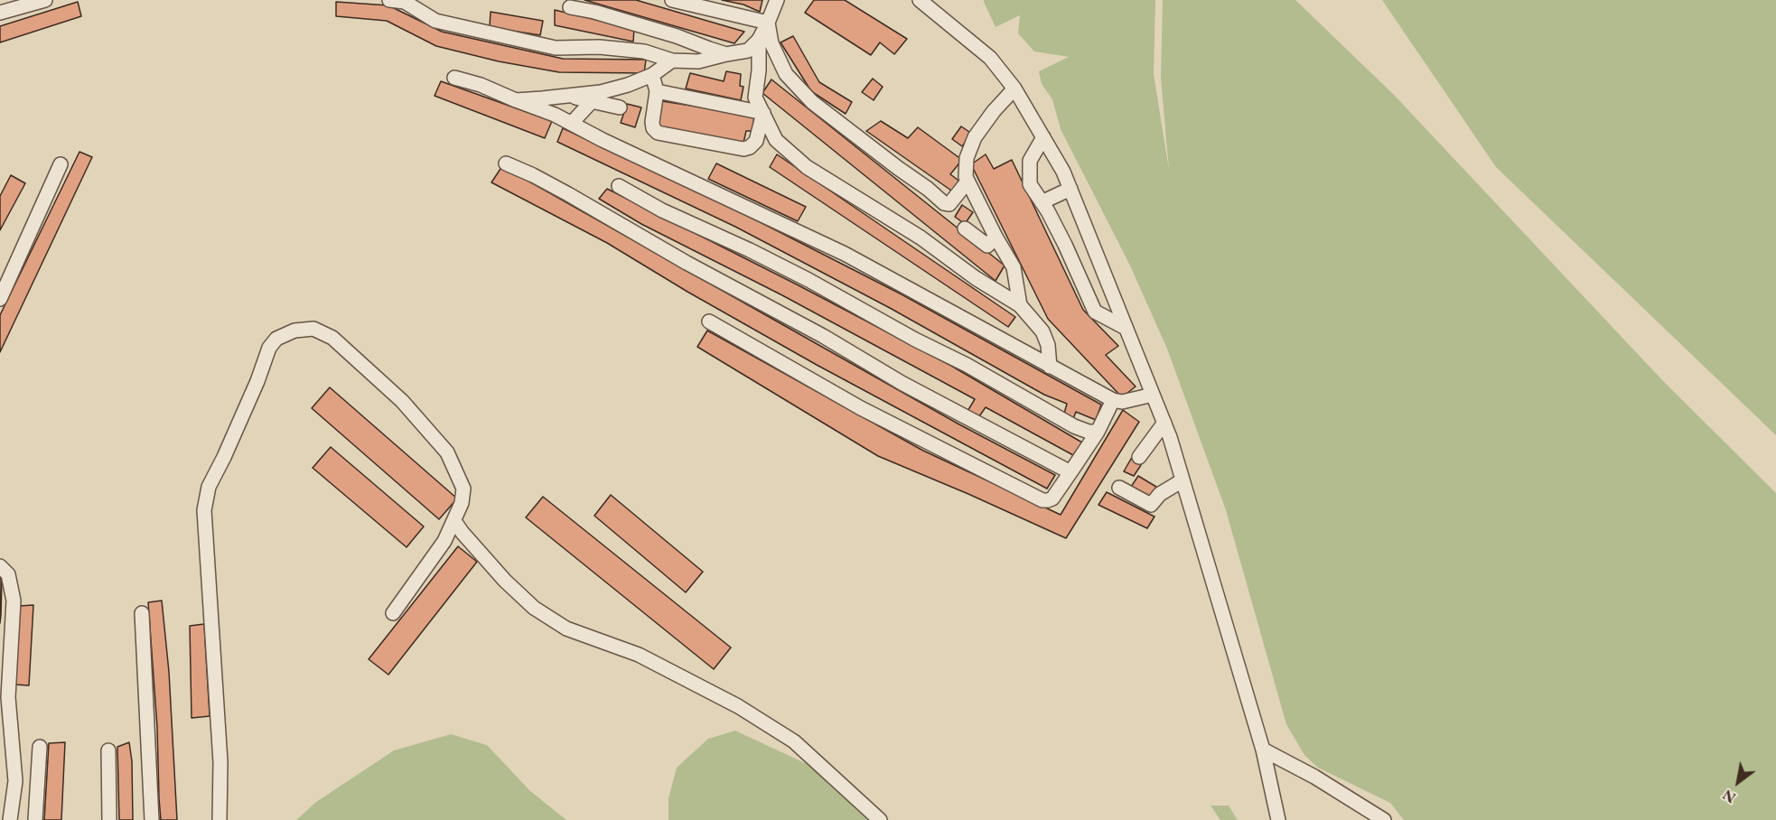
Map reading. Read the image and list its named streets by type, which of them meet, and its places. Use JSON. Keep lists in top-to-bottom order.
{
  "north": "bottom left"
}
